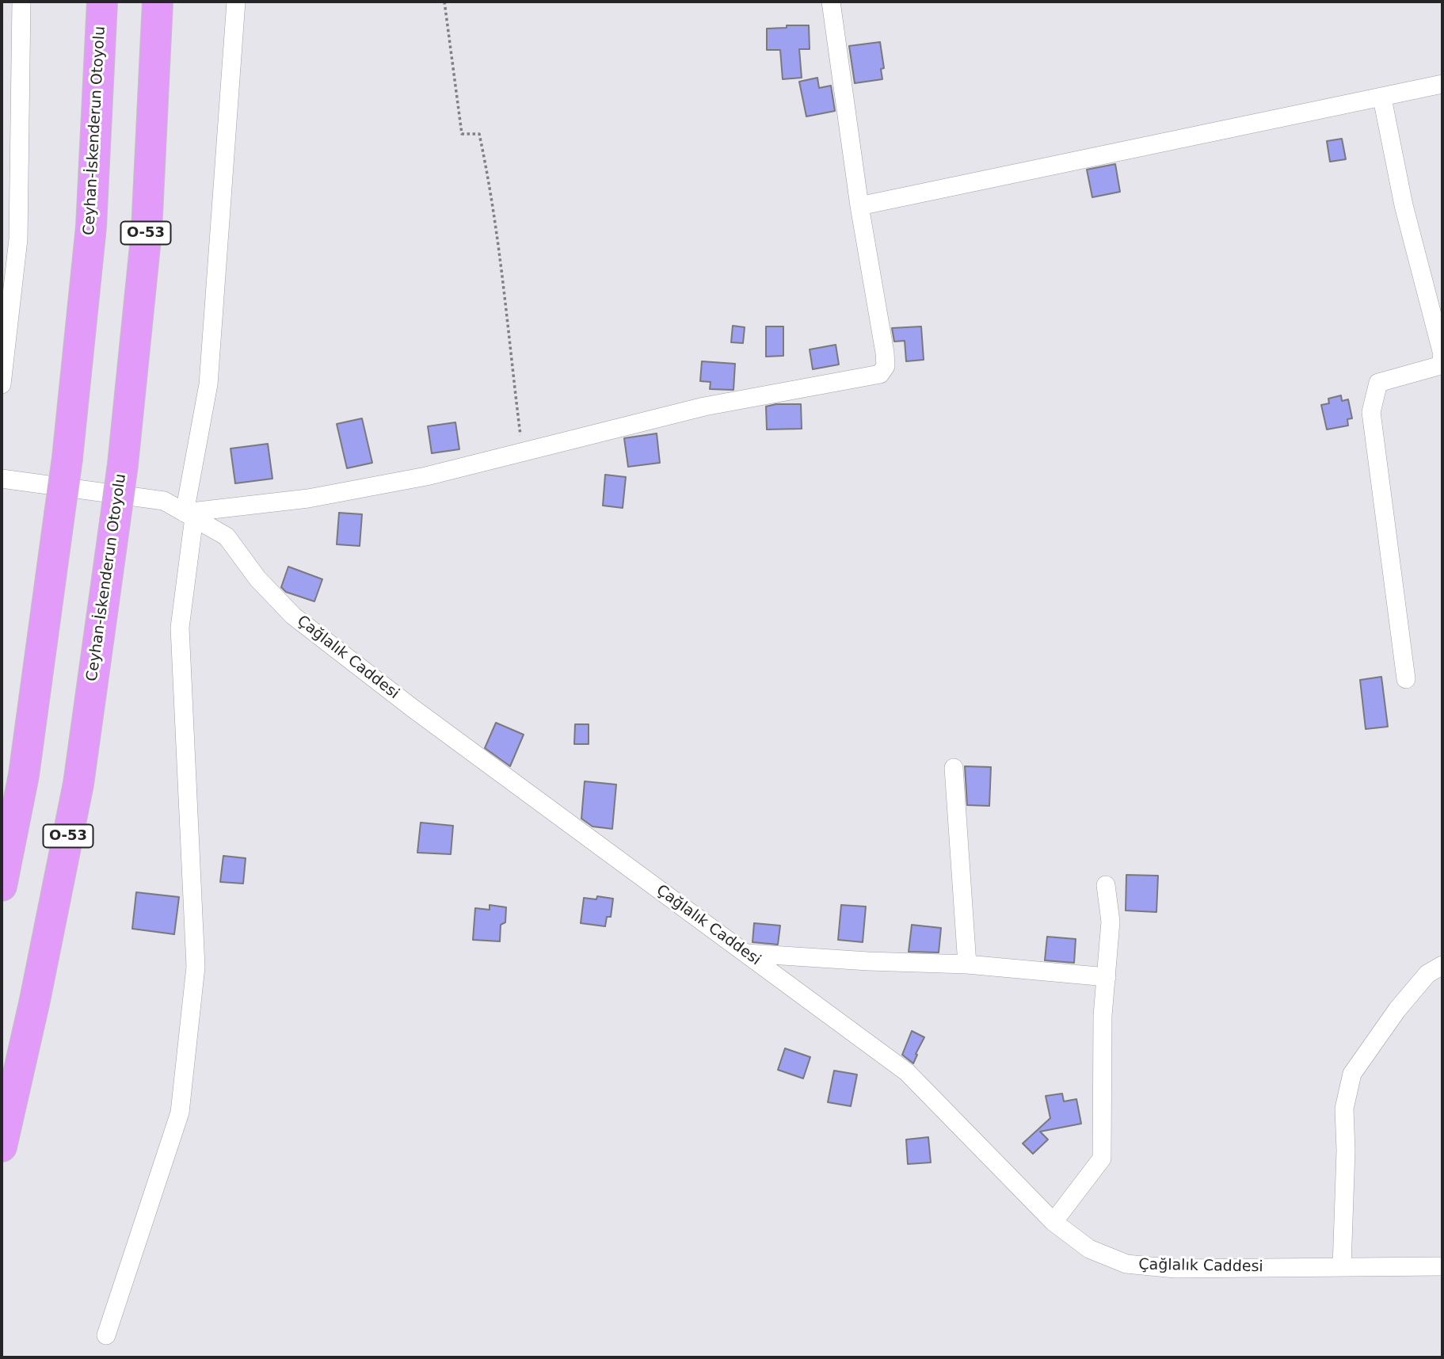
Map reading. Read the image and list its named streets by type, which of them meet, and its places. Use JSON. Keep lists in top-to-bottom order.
{
  "streets": {
    "highway": ["Ceyhan-İskenderun Otoyolu", "O-53"],
    "street": ["Çağlalık Caddesi"]
  }
}
